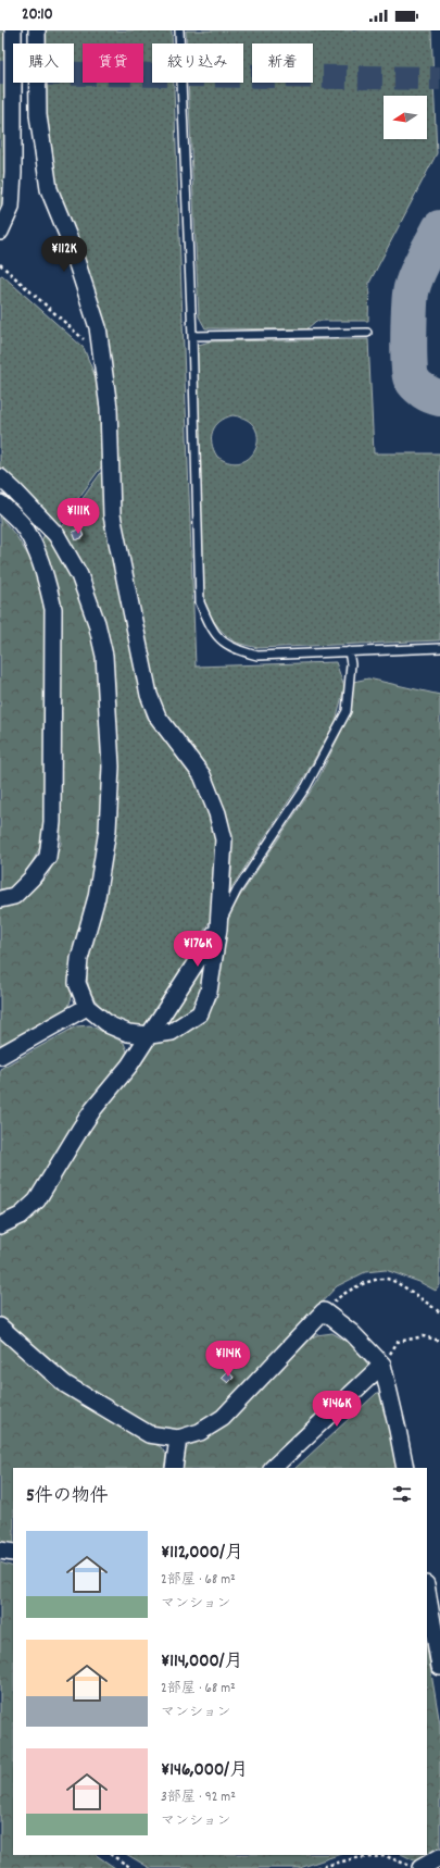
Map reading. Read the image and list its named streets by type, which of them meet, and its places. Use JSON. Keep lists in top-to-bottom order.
{
  "north": "left",
  "page": {
    "status": "20:10",
    "chip": [
      "購入",
      "賃貸",
      "絞り込み",
      "新着"
    ],
    "price": [
      "¥112K",
      "¥111K",
      "¥176K",
      "¥114K",
      "¥146K"
    ],
    "heading": "5件の物件",
    "list": [
      {
        "name": "¥112,000/月",
        "note": "2部屋 · 68 m² · マンション"
      },
      {
        "name": "¥114,000/月",
        "note": "2部屋 · 68 m² · マンション"
      },
      {
        "name": "¥146,000/月",
        "note": "3部屋 · 92 m² · マンション"
      }
    ]
  }
}
